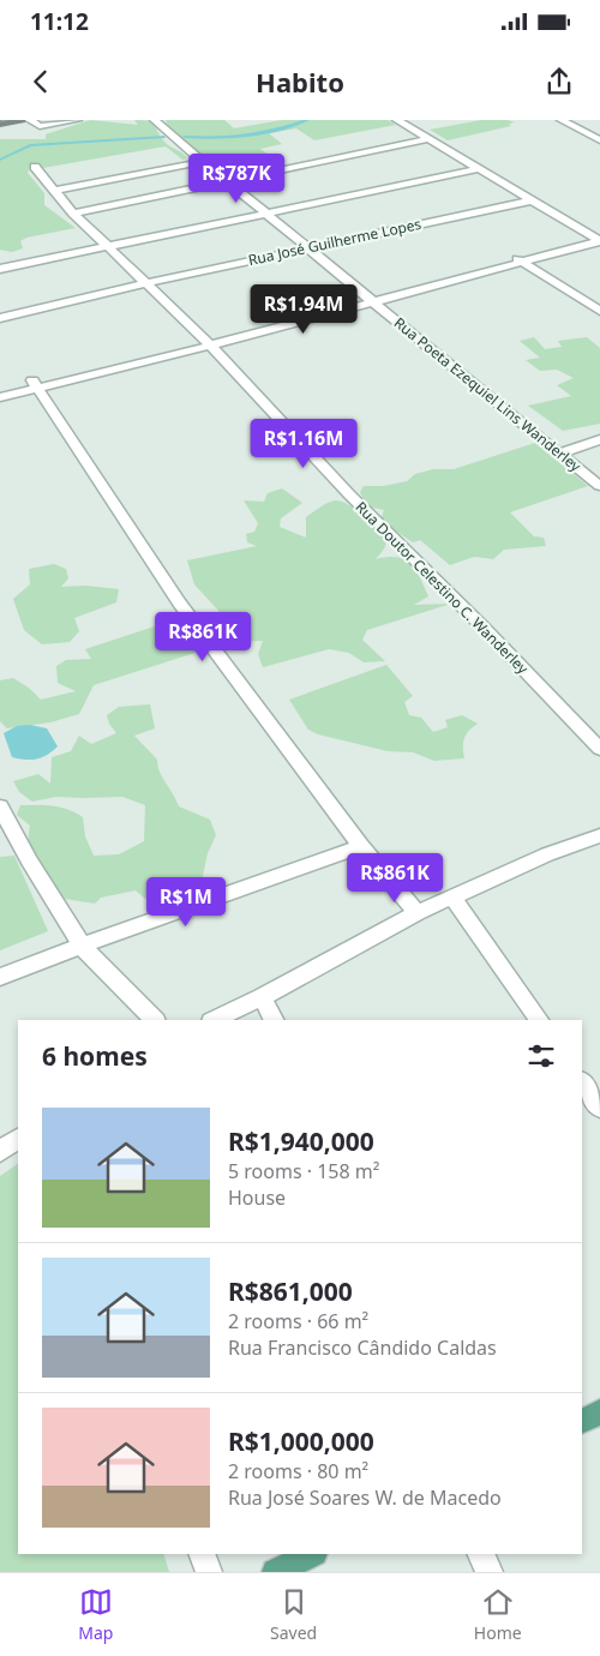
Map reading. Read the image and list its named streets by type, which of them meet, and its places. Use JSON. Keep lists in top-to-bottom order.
{
  "streets": {
    "street": ["Rua José Guilherme Lopes", "Rua Poeta Ezequiel Lins Wanderley", "Rua Doutor Celestino C. Wanderley"]
  },
  "crossings": [
    ["Rua José Guilherme Lopes", "Rua Poeta Ezequiel Lins Wanderley"],
    ["Rua José Guilherme Lopes", "Rua Doutor Celestino C. Wanderley"]
  ],
  "page": {
    "status": "11:12",
    "header": "Habito",
    "price": [
      "R$787K",
      "R$1.94M",
      "R$1.16M",
      "R$861K",
      "R$861K",
      "R$1M"
    ],
    "heading": "6 homes",
    "list": [
      {
        "name": "R$1,940,000",
        "note": "5 rooms · 158 m² · House"
      },
      {
        "name": "R$861,000",
        "note": "2 rooms · 66 m² · Rua Francisco Cândido Caldas"
      },
      {
        "name": "R$1,000,000",
        "note": "2 rooms · 80 m² · Rua José Soares W. de Macedo"
      }
    ],
    "tabs": ["Map", "Saved", "Home"]
  }
}
